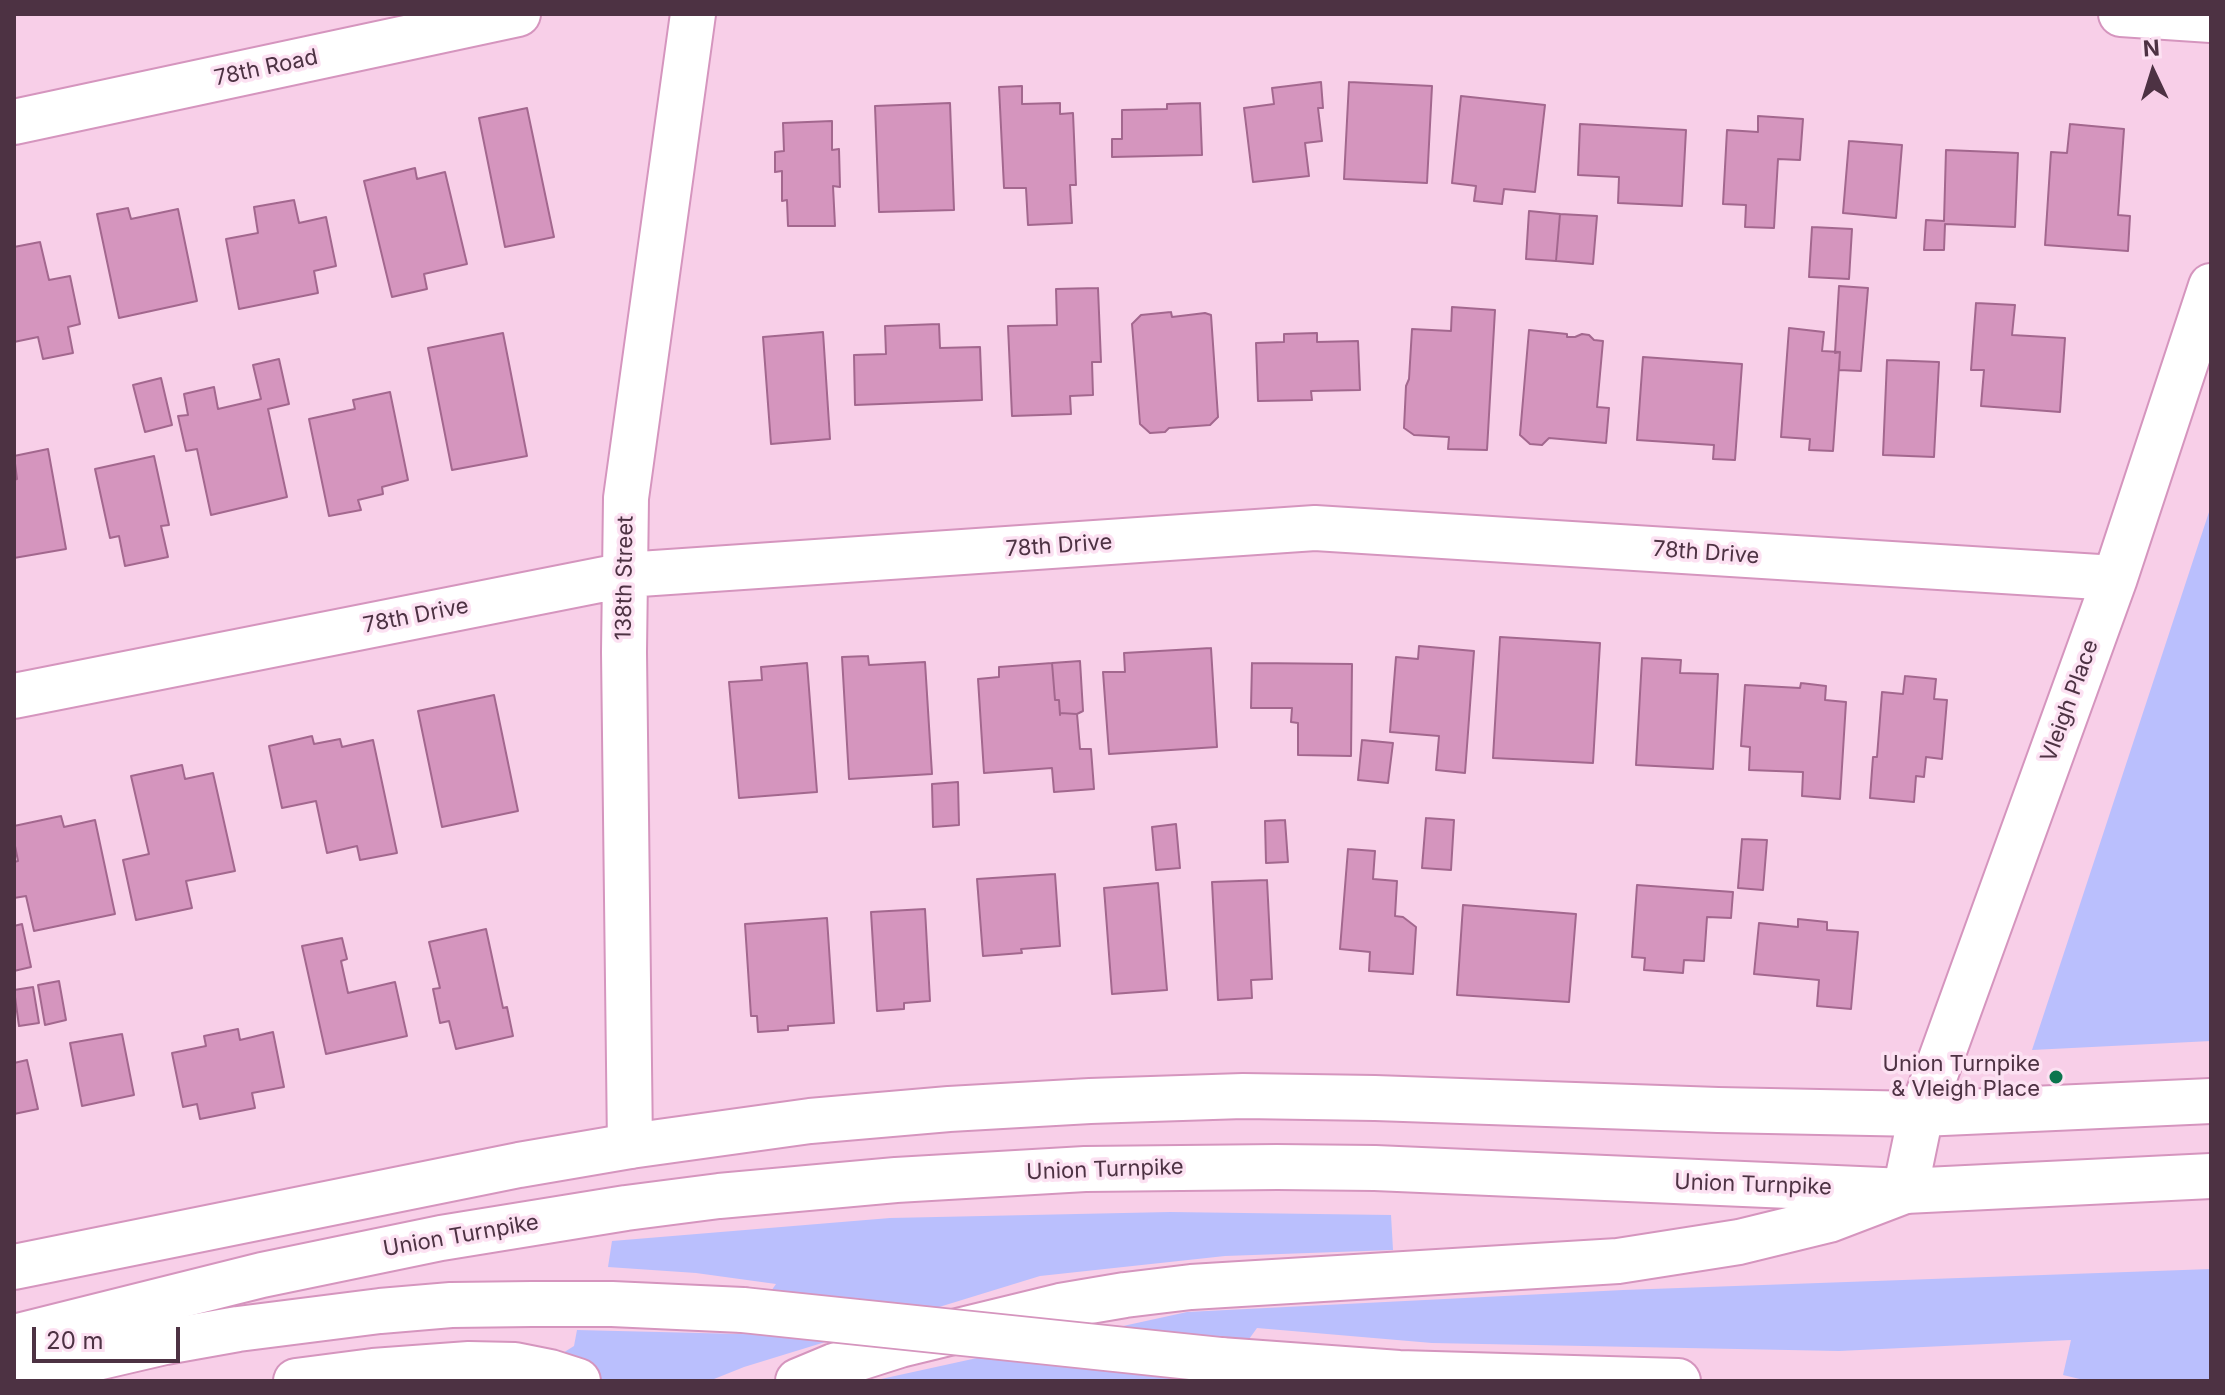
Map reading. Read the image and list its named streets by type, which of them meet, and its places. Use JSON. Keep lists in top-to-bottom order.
{
  "streets": {
    "main road": [
      "78th Road",
      "78th Drive",
      "138th Street",
      "Vleigh Place",
      "Union Turnpike"
    ]
  },
  "crossings": [
    ["78th Drive", "138th Street"],
    ["78th Drive", "Vleigh Place"],
    ["Vleigh Place", "Union Turnpike"]
  ],
  "places": ["Union Turnpike & Vleigh Place"],
  "scale_bar": "20 m",
  "north": "top"
}
